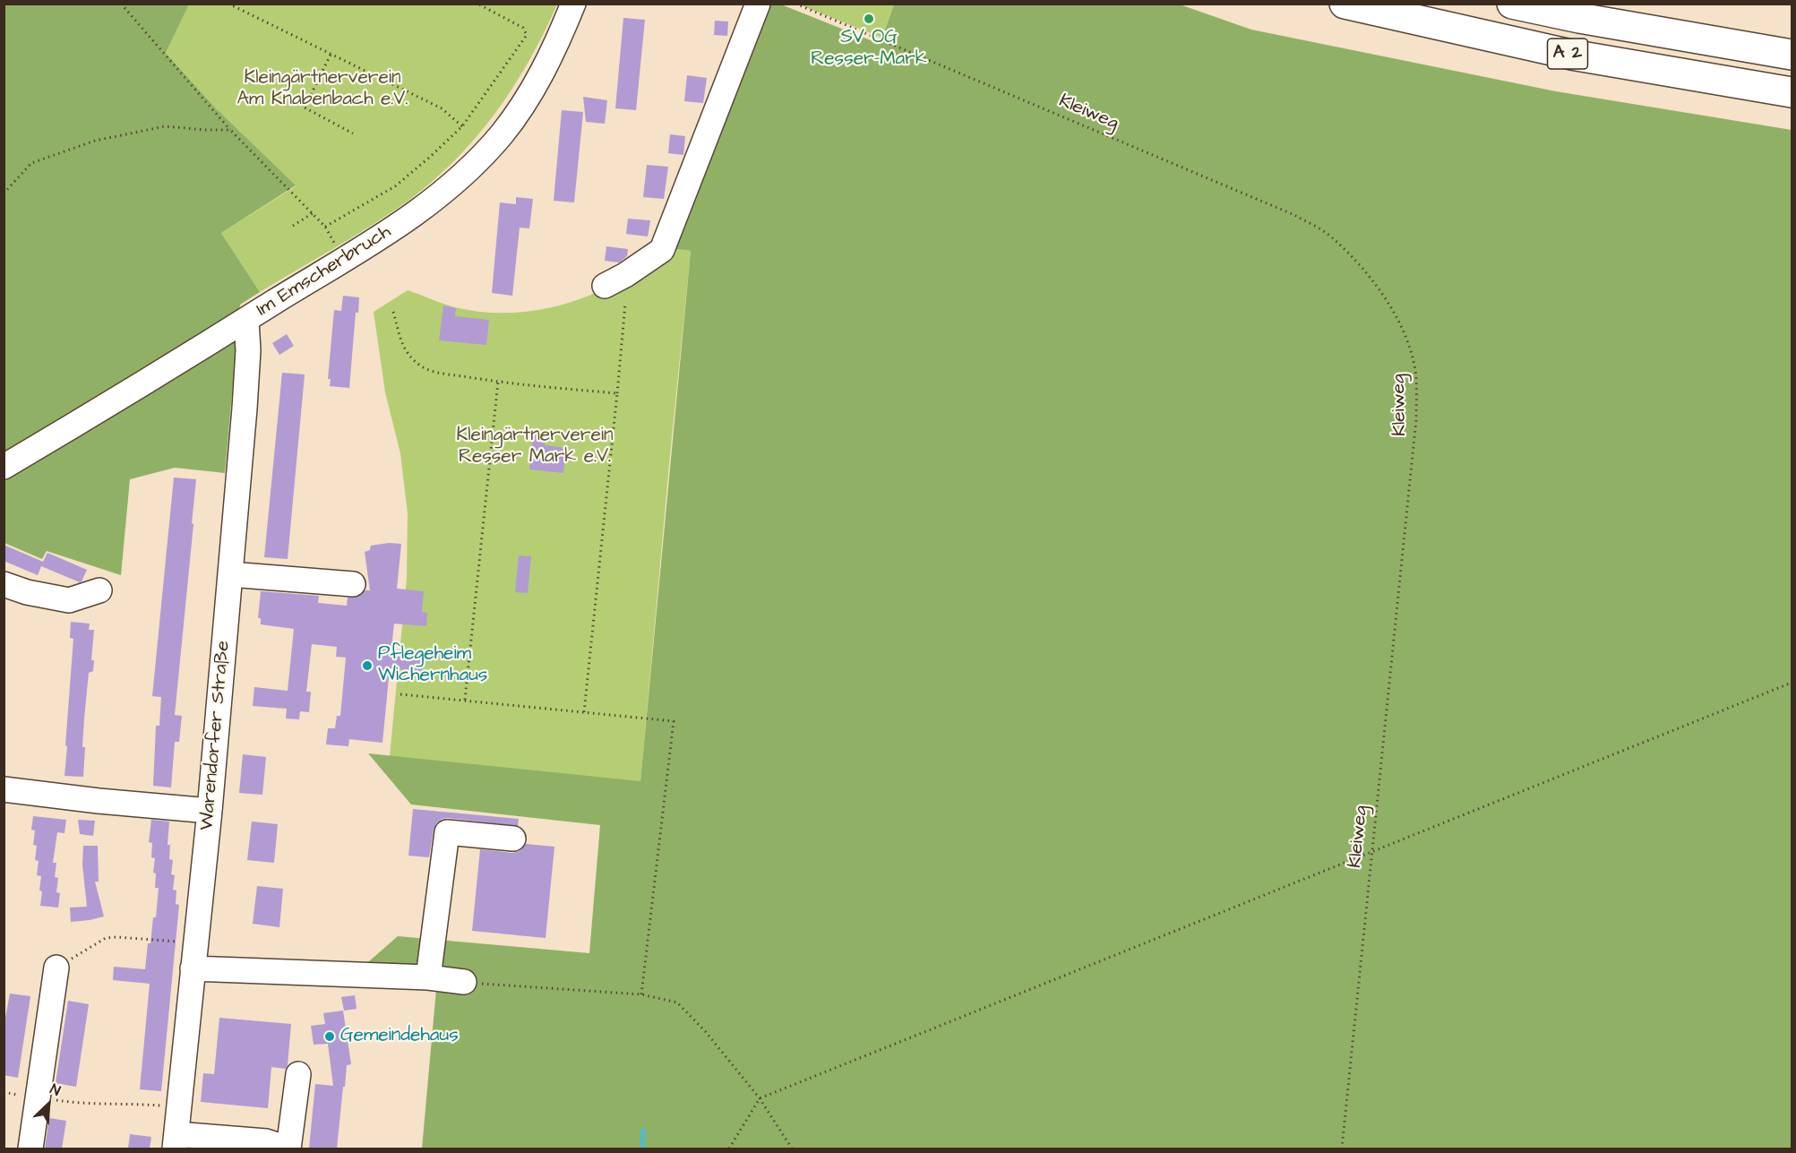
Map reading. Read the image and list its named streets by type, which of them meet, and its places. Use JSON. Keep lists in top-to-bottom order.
{
  "streets": {
    "highway": ["A 2"],
    "street": ["Im Emscherbruch", "Warendorfer Straße"],
    "path": ["Kleiweg"]
  },
  "crossings": [
    ["Im Emscherbruch", "Warendorfer Straße"]
  ],
  "parks": ["Kleingärtnerverein Am Knabenbach e.V.", "Kleingärtnerverein Resser Mark e.V."],
  "places": ["SV OG Resser-Mark", "Pflegeheim Wichernhaus", "Gemeindehaus"],
  "north": "top right"
}
